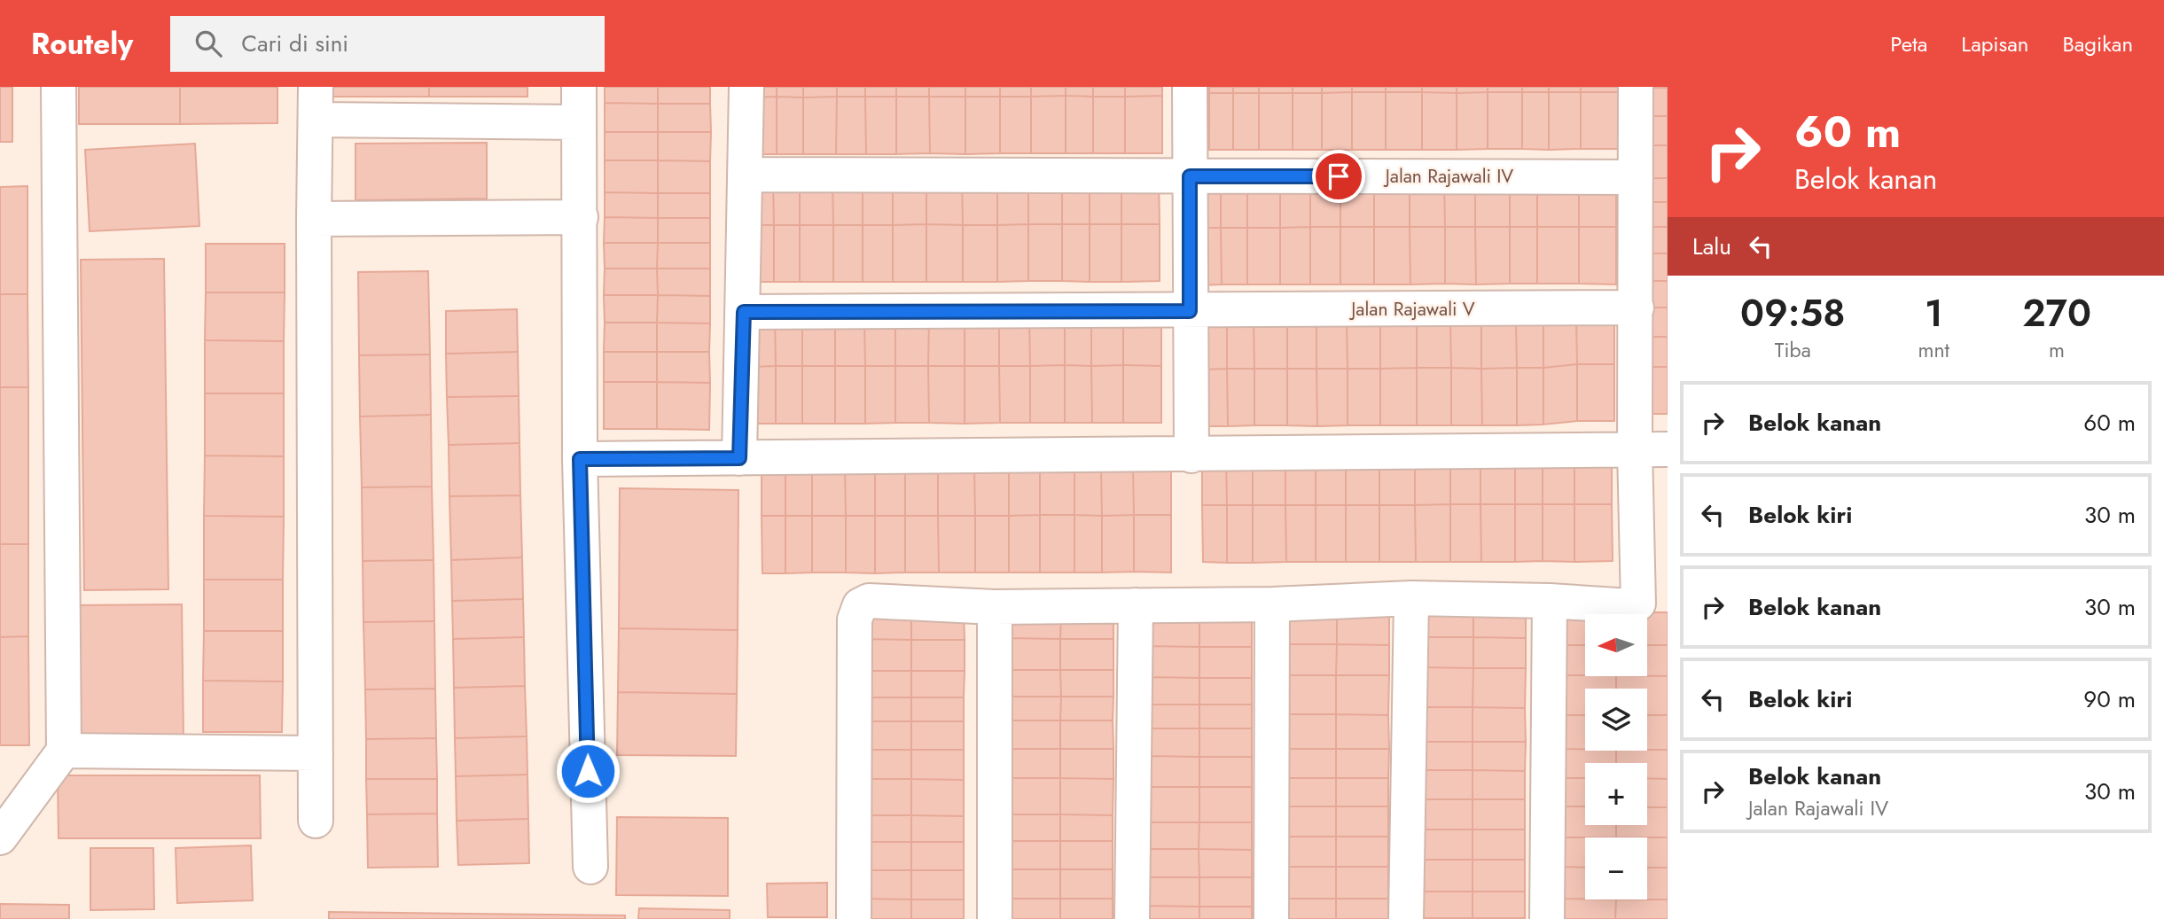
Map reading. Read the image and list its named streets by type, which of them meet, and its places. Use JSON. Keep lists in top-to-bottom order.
{
  "streets": {
    "street": ["Jalan Rajawali IV", "Jalan Rajawali V"]
  },
  "north": "left",
  "page": {
    "header": "Routely",
    "search": "Cari di sini",
    "nav": ["Peta", "Lapisan", "Bagikan"],
    "turn": ["60 m", "Belok kanan"],
    "then": "Lalu",
    "eta": [
      "09:58",
      "Tiba",
      "1",
      "mnt",
      "270",
      "m"
    ],
    "list": [
      {
        "name": "Belok kanan",
        "value": "60 m"
      },
      {
        "name": "Belok kiri",
        "value": "30 m"
      },
      {
        "name": "Belok kanan",
        "value": "30 m"
      },
      {
        "name": "Belok kiri",
        "value": "90 m"
      },
      {
        "name": "Belok kanan",
        "note": "Jalan Rajawali IV",
        "value": "30 m"
      }
    ],
    "map_buttons": ["+", "−"]
  }
}
